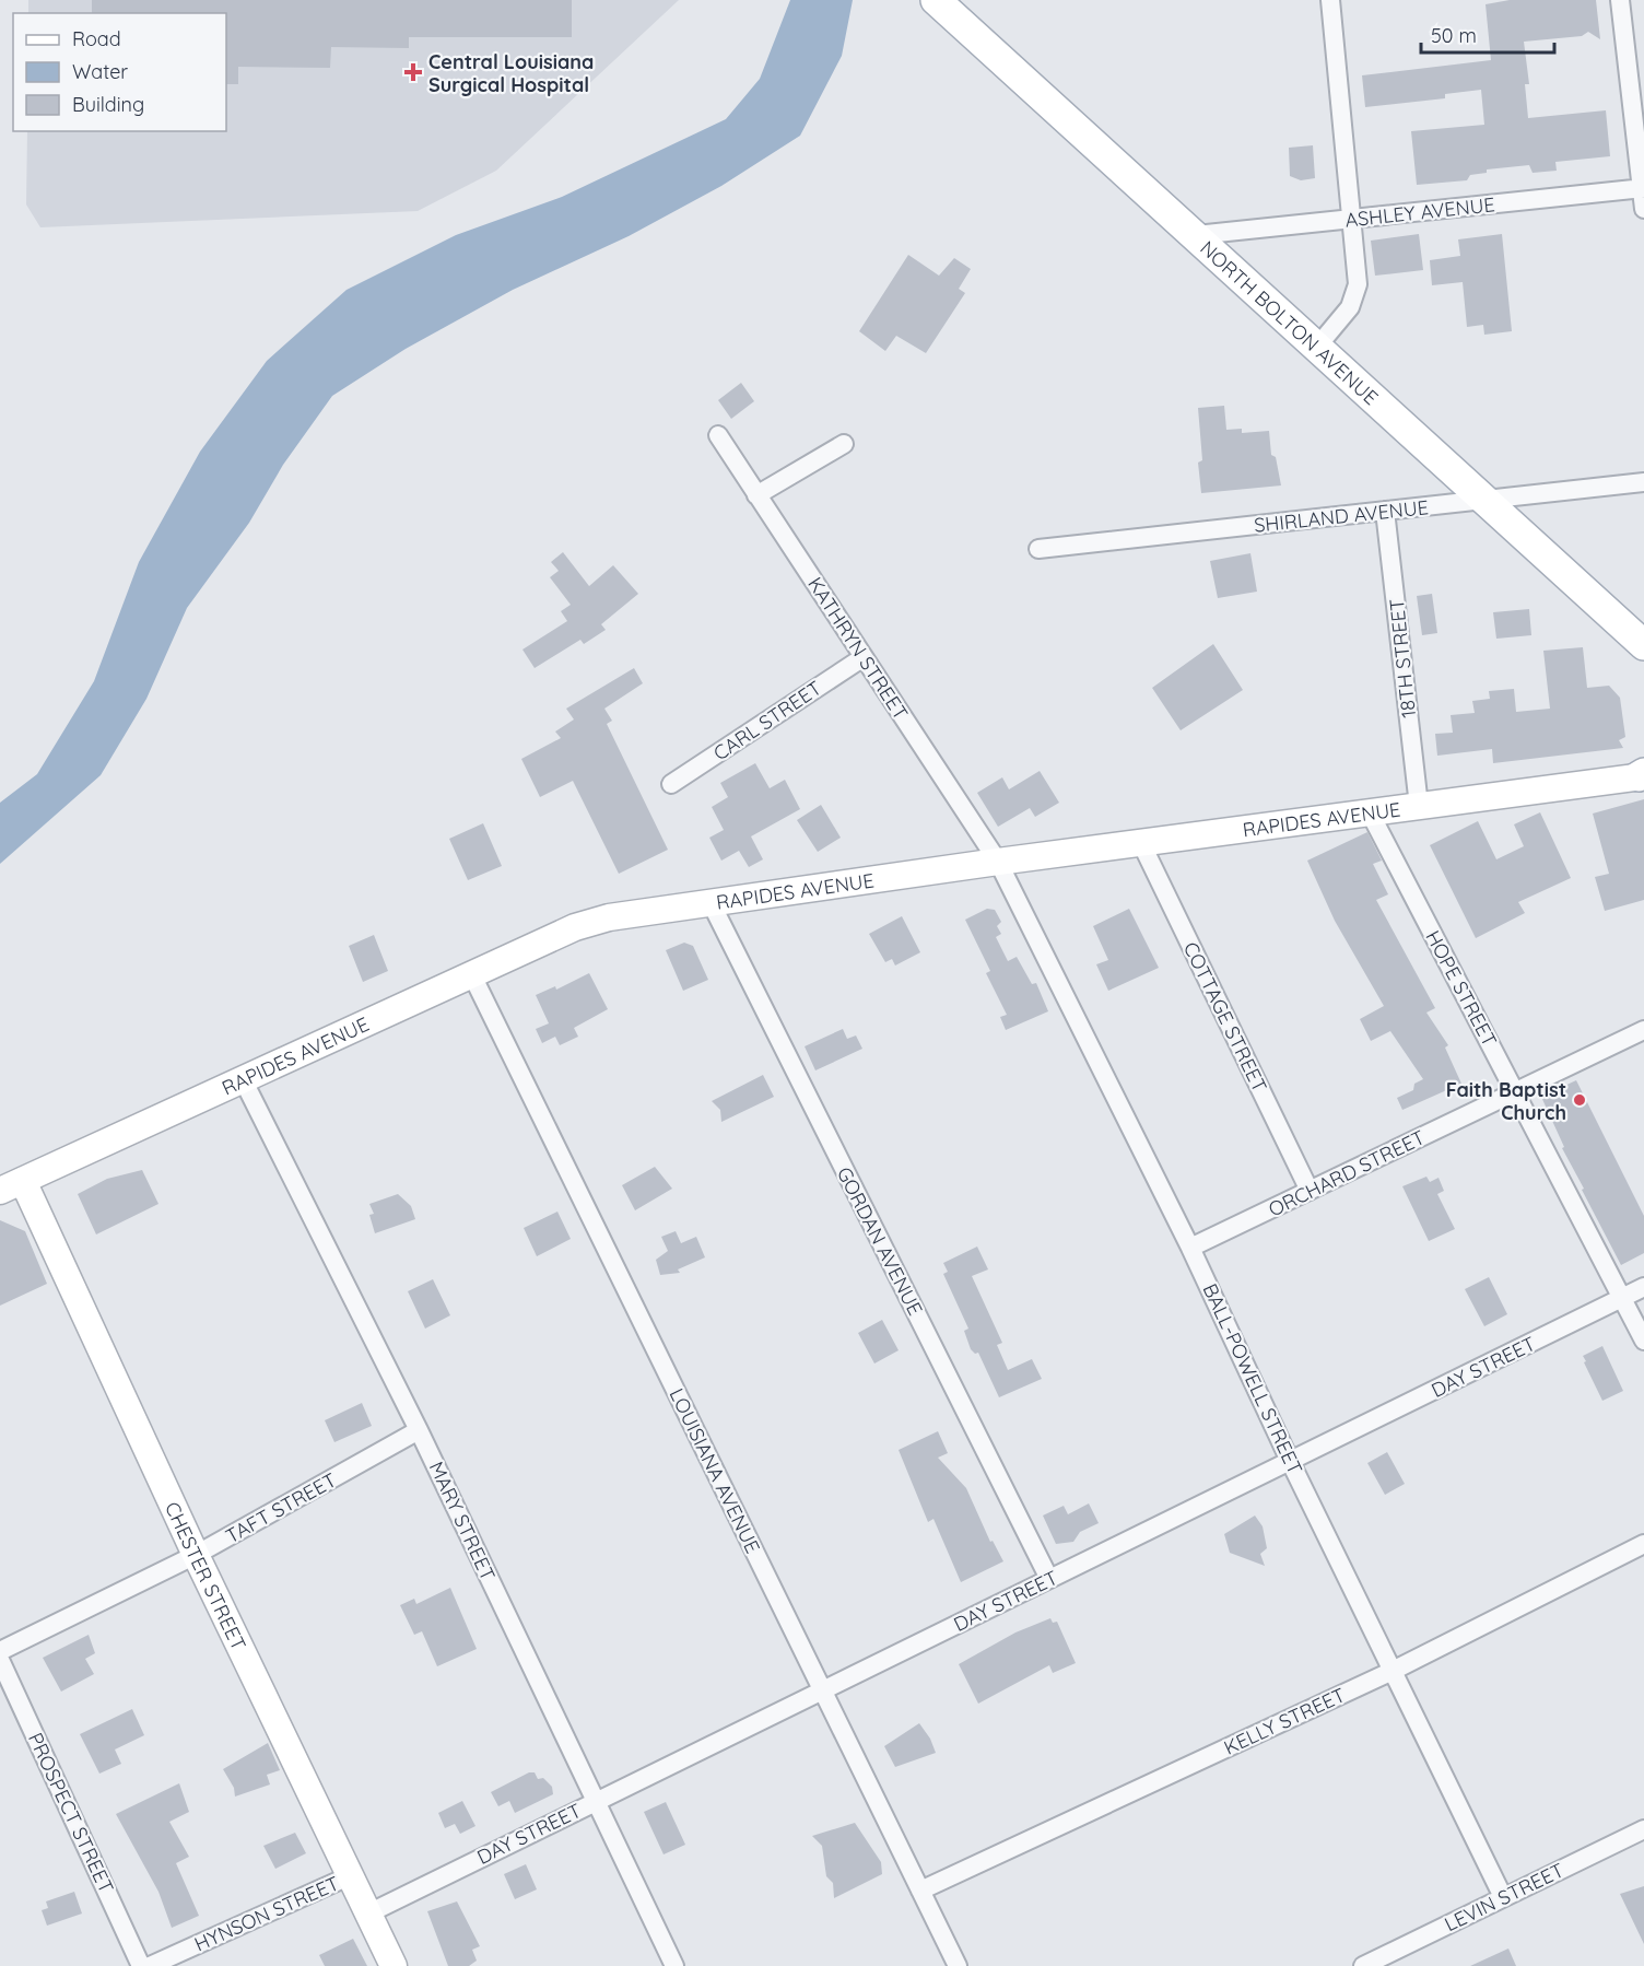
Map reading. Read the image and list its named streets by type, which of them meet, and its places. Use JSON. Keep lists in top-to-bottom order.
{
  "streets": {
    "main road": ["NORTH BOLTON AVENUE", "RAPIDES AVENUE", "CHESTER STREET"],
    "street": [
      "ASHLEY AVENUE",
      "SHIRLAND AVENUE",
      "KATHRYN STREET",
      "18TH STREET",
      "CARL STREET",
      "HOPE STREET",
      "COTTAGE STREET",
      "ORCHARD STREET",
      "GORDAN AVENUE",
      "DAY STREET",
      "BALL-POWELL STREET",
      "LOUISIANA AVENUE",
      "TAFT STREET",
      "MARY STREET",
      "KELLY STREET",
      "PROSPECT STREET",
      "LEVIN STREET",
      "HYNSON STREET"
    ]
  },
  "crossings": [
    ["ASHLEY AVENUE", "NORTH BOLTON AVENUE"],
    ["NORTH BOLTON AVENUE", "SHIRLAND AVENUE"],
    ["SHIRLAND AVENUE", "18TH STREET"],
    ["KATHRYN STREET", "CARL STREET"],
    ["KATHRYN STREET", "RAPIDES AVENUE"],
    ["KATHRYN STREET", "BALL-POWELL STREET"],
    ["18TH STREET", "RAPIDES AVENUE"],
    ["RAPIDES AVENUE", "HOPE STREET"],
    ["RAPIDES AVENUE", "COTTAGE STREET"],
    ["RAPIDES AVENUE", "GORDAN AVENUE"],
    ["RAPIDES AVENUE", "BALL-POWELL STREET"],
    ["RAPIDES AVENUE", "LOUISIANA AVENUE"],
    ["RAPIDES AVENUE", "MARY STREET"],
    ["RAPIDES AVENUE", "CHESTER STREET"],
    ["HOPE STREET", "ORCHARD STREET"],
    ["HOPE STREET", "DAY STREET"],
    ["COTTAGE STREET", "ORCHARD STREET"],
    ["ORCHARD STREET", "BALL-POWELL STREET"],
    ["GORDAN AVENUE", "DAY STREET"],
    ["DAY STREET", "BALL-POWELL STREET"],
    ["DAY STREET", "LOUISIANA AVENUE"],
    ["DAY STREET", "MARY STREET"],
    ["DAY STREET", "CHESTER STREET"],
    ["BALL-POWELL STREET", "KELLY STREET"],
    ["BALL-POWELL STREET", "LEVIN STREET"],
    ["LOUISIANA AVENUE", "KELLY STREET"],
    ["TAFT STREET", "MARY STREET"],
    ["TAFT STREET", "CHESTER STREET"],
    ["CHESTER STREET", "HYNSON STREET"]
  ],
  "places": {
    "health": ["Central Louisiana Surgical Hospital"],
    "other": ["Faith Baptist Church"]
  },
  "legend": ["Road", "Water", "Building"],
  "scale_bar": "50 m"
}
